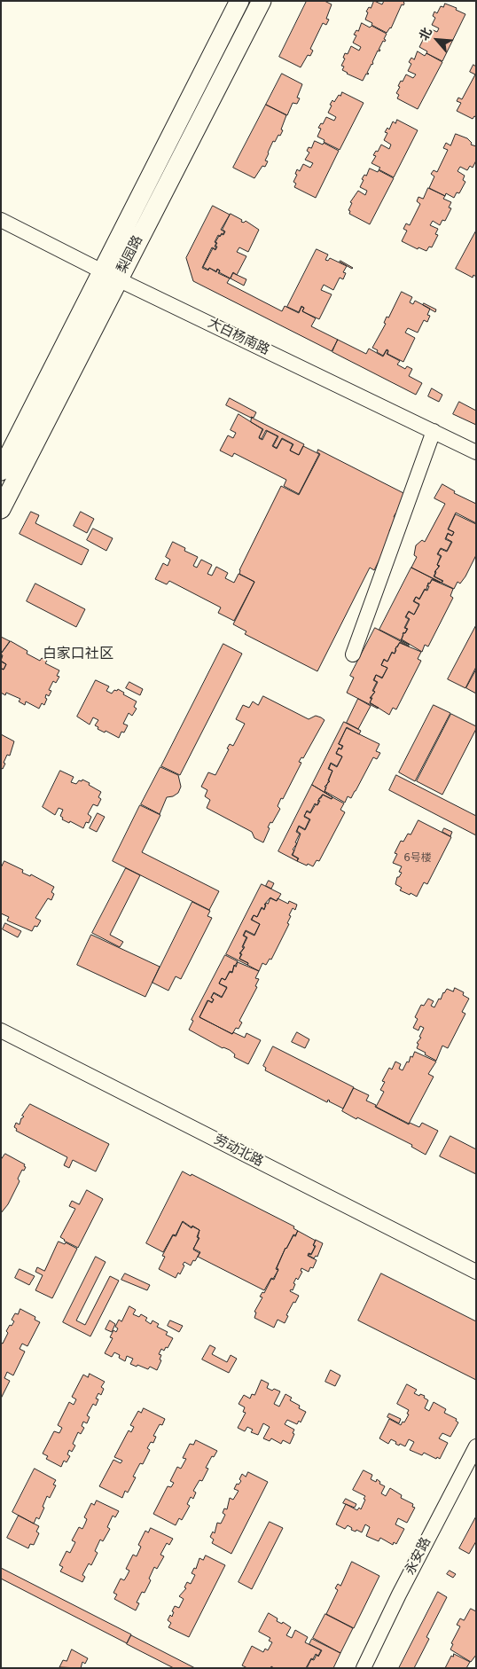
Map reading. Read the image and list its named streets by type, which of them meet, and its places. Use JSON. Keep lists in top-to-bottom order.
{
  "streets": {
    "main road": ["梨园路"],
    "street": ["大白杨南路", "劳动北路", "永安路"]
  },
  "crossings": [
    ["梨园路", "大白杨南路"]
  ],
  "districts": ["白家口社区"],
  "house_numbers": ["6号楼"],
  "north": "top left"
}
